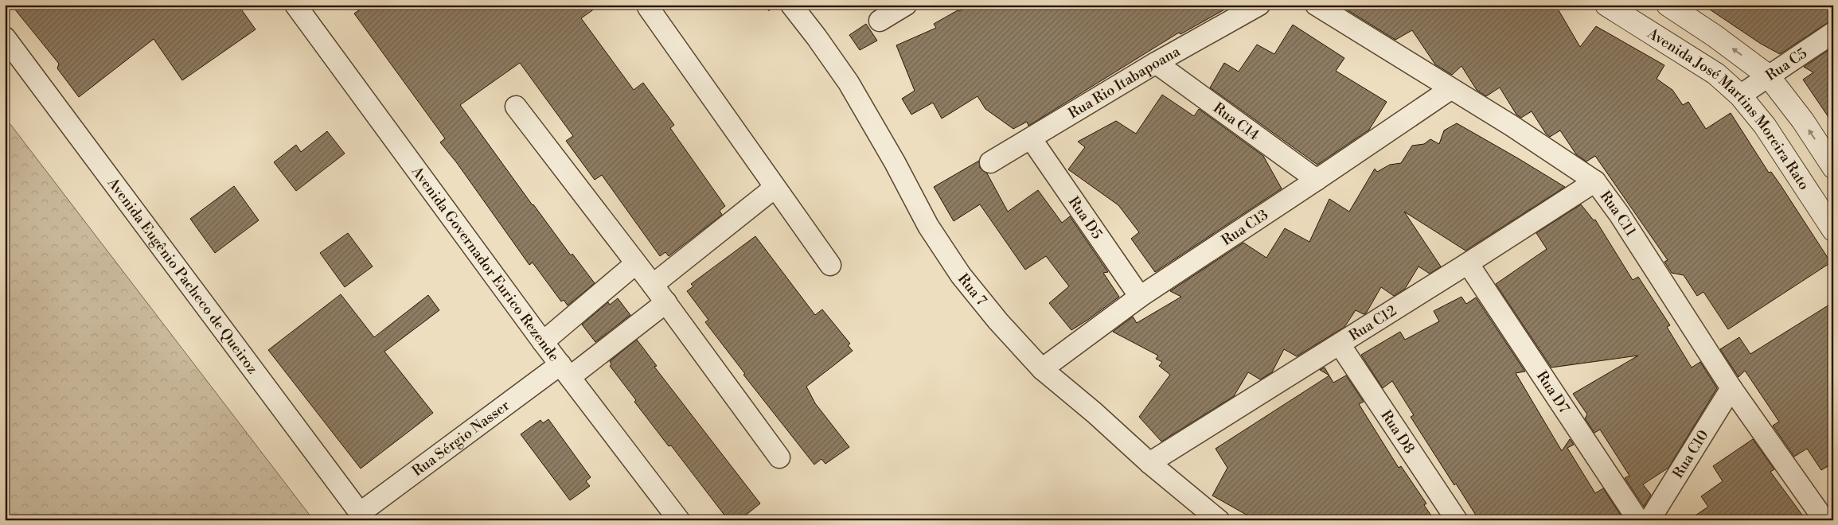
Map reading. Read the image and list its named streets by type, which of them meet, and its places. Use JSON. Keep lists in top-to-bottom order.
{
  "streets": {
    "street": [
      "Rua C5",
      "Rua Rio Itabapoana",
      "Avenida José Martins Moreira Rato",
      "Rua C14",
      "Rua C11",
      "Rua D5",
      "Rua C13",
      "Avenida Governador Eurico Rezende",
      "Avenida Eugênio Pacheco de Queiroz",
      "Rua 7",
      "Rua C12",
      "Rua D7",
      "Rua D8",
      "Rua Sérgio Nasser",
      "Rua C10"
    ]
  },
  "crossings": [
    ["Rua C5", "Avenida José Martins Moreira Rato"],
    ["Rua Rio Itabapoana", "Rua C14"],
    ["Rua Rio Itabapoana", "Rua D5"],
    ["Rua C14", "Rua C13"],
    ["Rua C11", "Rua C13"],
    ["Rua C11", "Rua C12"],
    ["Rua C11", "Rua C10"],
    ["Rua D5", "Rua C13"],
    ["Rua C13", "Rua 7"],
    ["Avenida Governador Eurico Rezende", "Rua Sérgio Nasser"],
    ["Avenida Eugênio Pacheco de Queiroz", "Rua Sérgio Nasser"],
    ["Rua 7", "Rua C12"],
    ["Rua C12", "Rua D7"],
    ["Rua C12", "Rua D8"]
  ]
}
